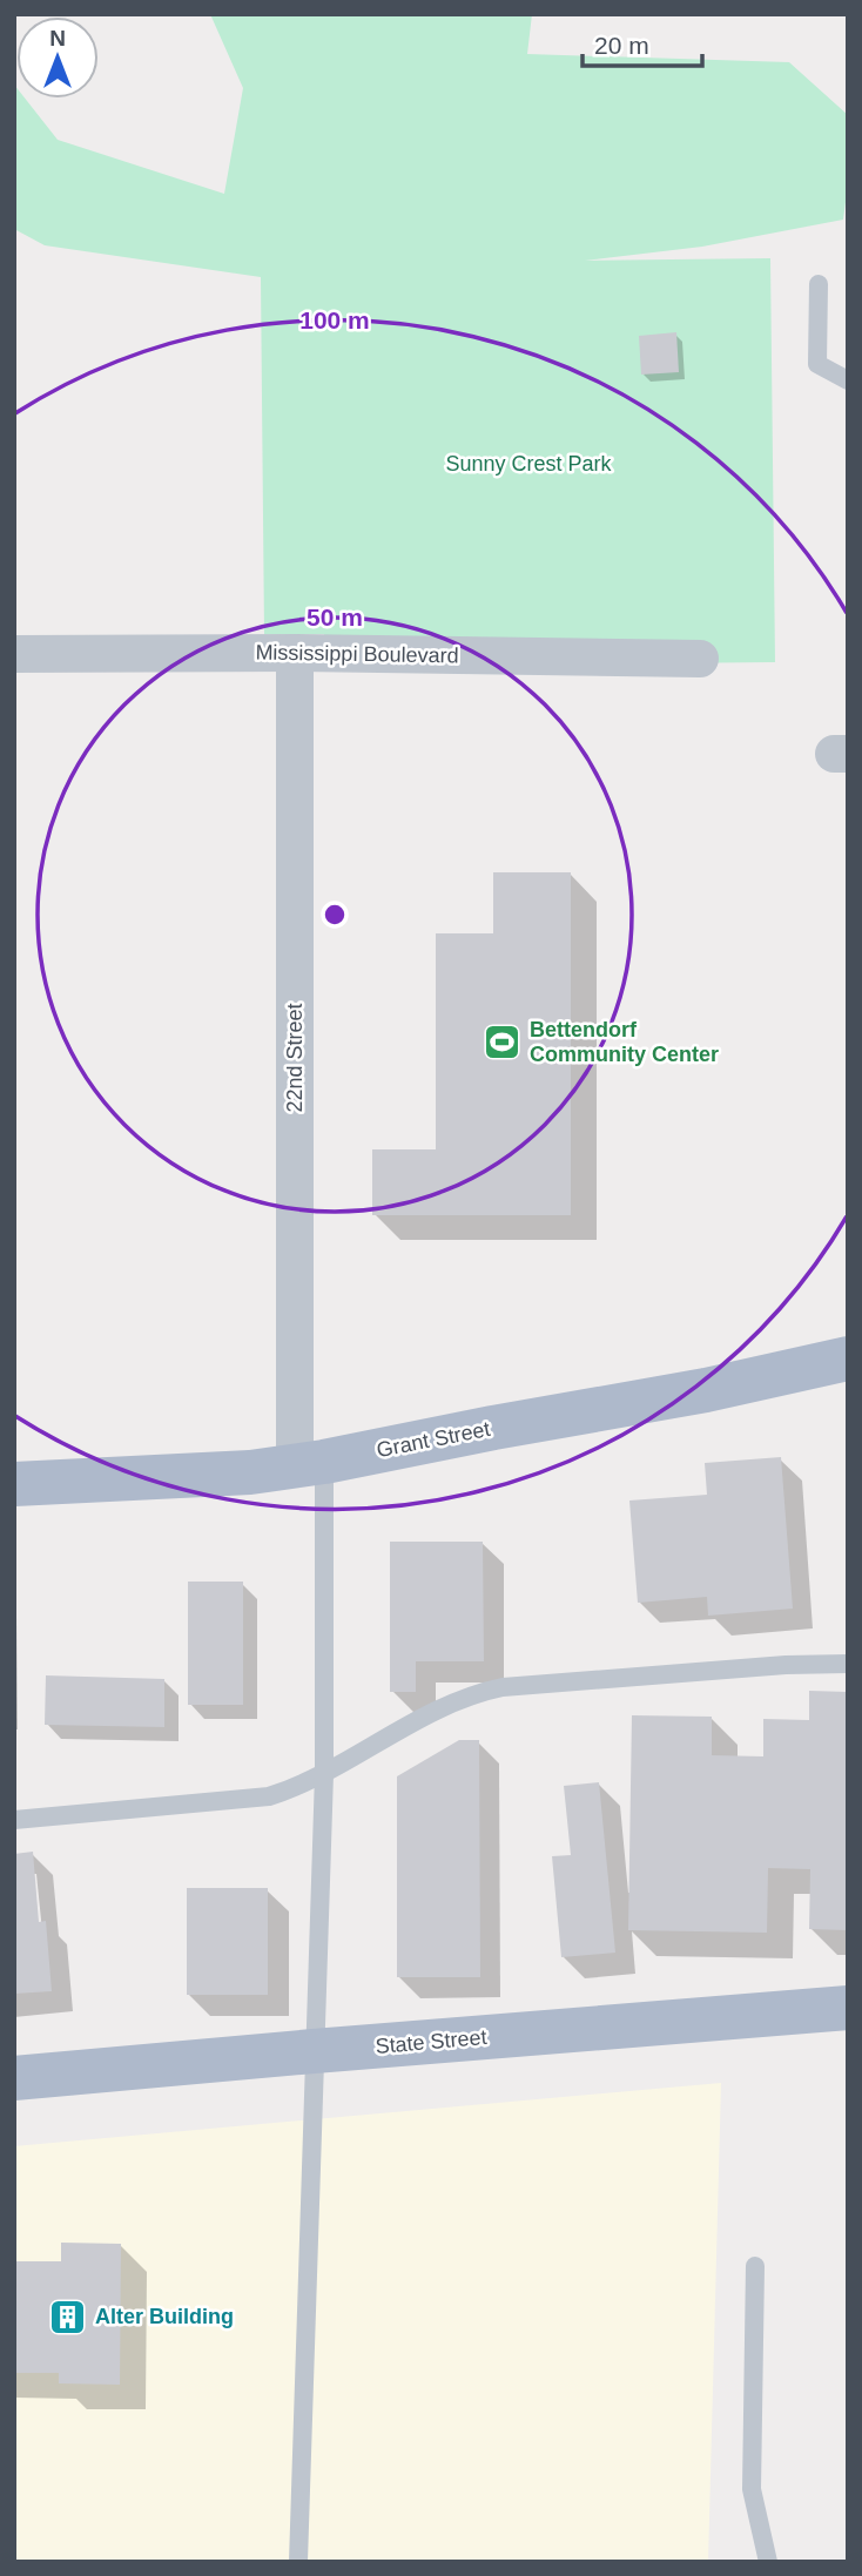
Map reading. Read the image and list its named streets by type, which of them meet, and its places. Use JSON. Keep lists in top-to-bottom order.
{
  "streets": {
    "main road": ["Grant Street", "State Street"],
    "street": ["Mississippi Boulevard", "22nd Street"]
  },
  "crossings": [
    ["Mississippi Boulevard", "22nd Street"],
    ["22nd Street", "Grant Street"]
  ],
  "parks": ["Sunny Crest Park"],
  "places": {
    "sports": ["Bettendorf Community Center"],
    "building": ["Alter Building"]
  },
  "scale_bar": "20 m",
  "north": "top",
  "rings": ["100 m", "50 m"]
}
